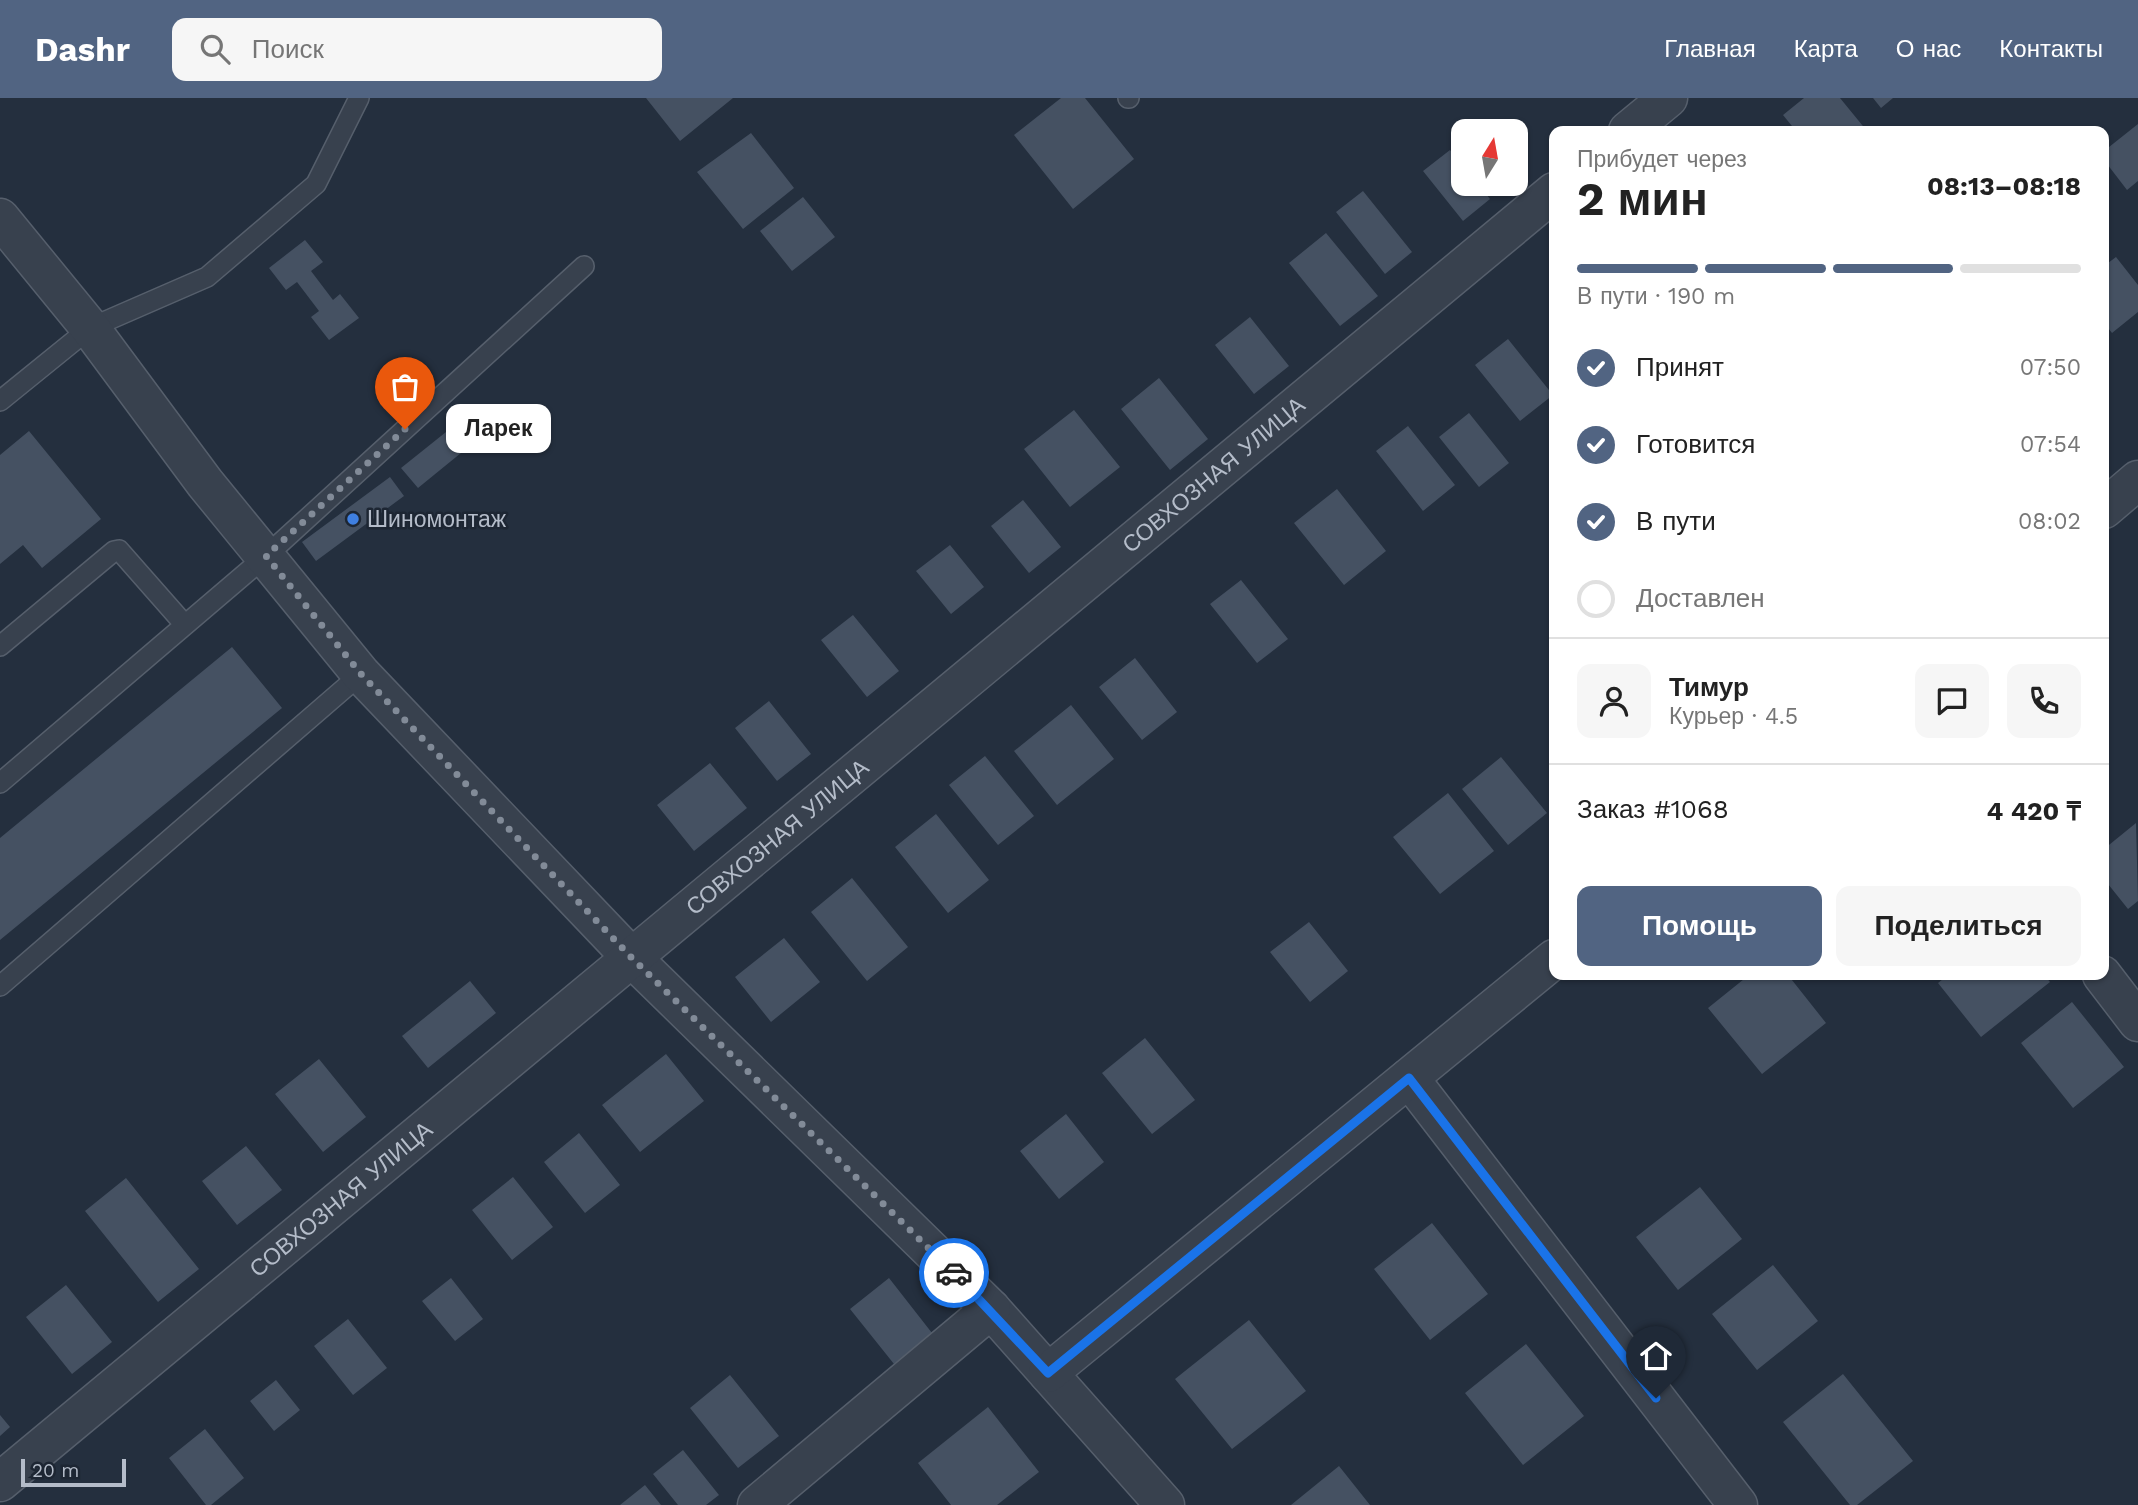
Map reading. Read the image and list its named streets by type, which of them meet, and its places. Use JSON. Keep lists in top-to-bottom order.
{
  "streets": {
    "street": ["СОВХОЗНАЯ УЛИЦА"]
  },
  "places": ["Ларек", "Шиномонтаж"],
  "scale_bar": "20 m",
  "north": "top",
  "page": {
    "header": "Dashr",
    "search": "Поиск",
    "nav": [
      "Главная",
      "Карта",
      "О нас",
      "Контакты"
    ],
    "heading": ["2 мин", "Прибудет через", "08:13–08:18"],
    "panel": [
      "Тимур",
      "Курьер · 4.5",
      "Заказ #1068",
      "4 420 ₸"
    ],
    "bar": "В пути · 190 m",
    "list": [
      ["Принят", "07:50"],
      ["Готовится", "07:54"],
      ["В пути", "08:02"],
      "Доставлен"
    ],
    "bubble": "Ларек",
    "buttons": ["Помощь", "Поделиться"],
    "scale": "20 m"
  }
}
